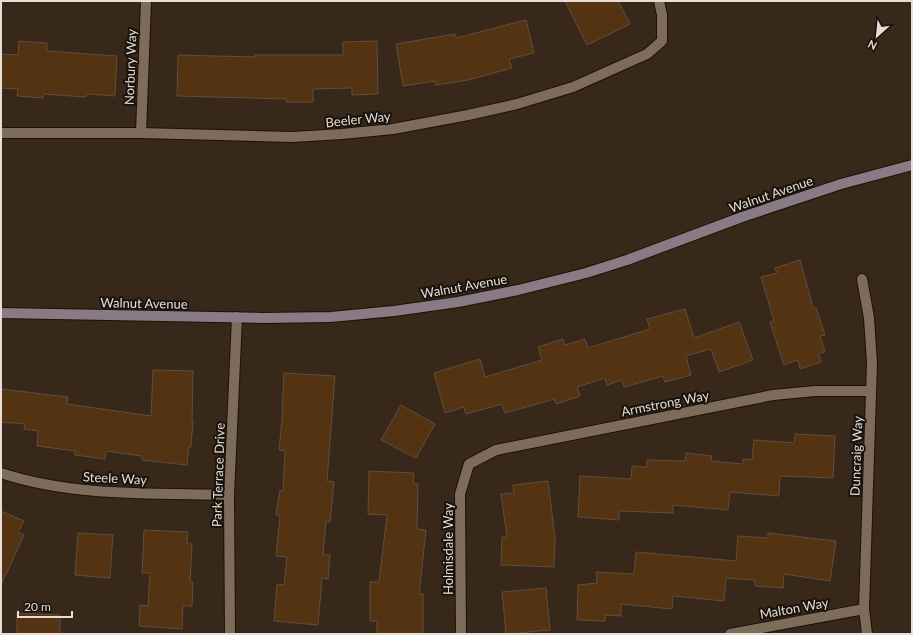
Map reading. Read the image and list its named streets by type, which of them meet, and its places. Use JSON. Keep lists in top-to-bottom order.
{
  "streets": {
    "street": [
      "Norbury Way",
      "Beeler Way",
      "Walnut Avenue",
      "Armstrong Way",
      "Duncraig Way",
      "Park Terrace Drive",
      "Steele Way",
      "Holmisdale Way",
      "Malton Way"
    ]
  },
  "crossings": [
    ["Norbury Way", "Beeler Way"],
    ["Walnut Avenue", "Park Terrace Drive"],
    ["Armstrong Way", "Duncraig Way"],
    ["Armstrong Way", "Holmisdale Way"],
    ["Duncraig Way", "Malton Way"],
    ["Park Terrace Drive", "Steele Way"]
  ],
  "scale_bar": "20 m",
  "north": "bottom left"
}
